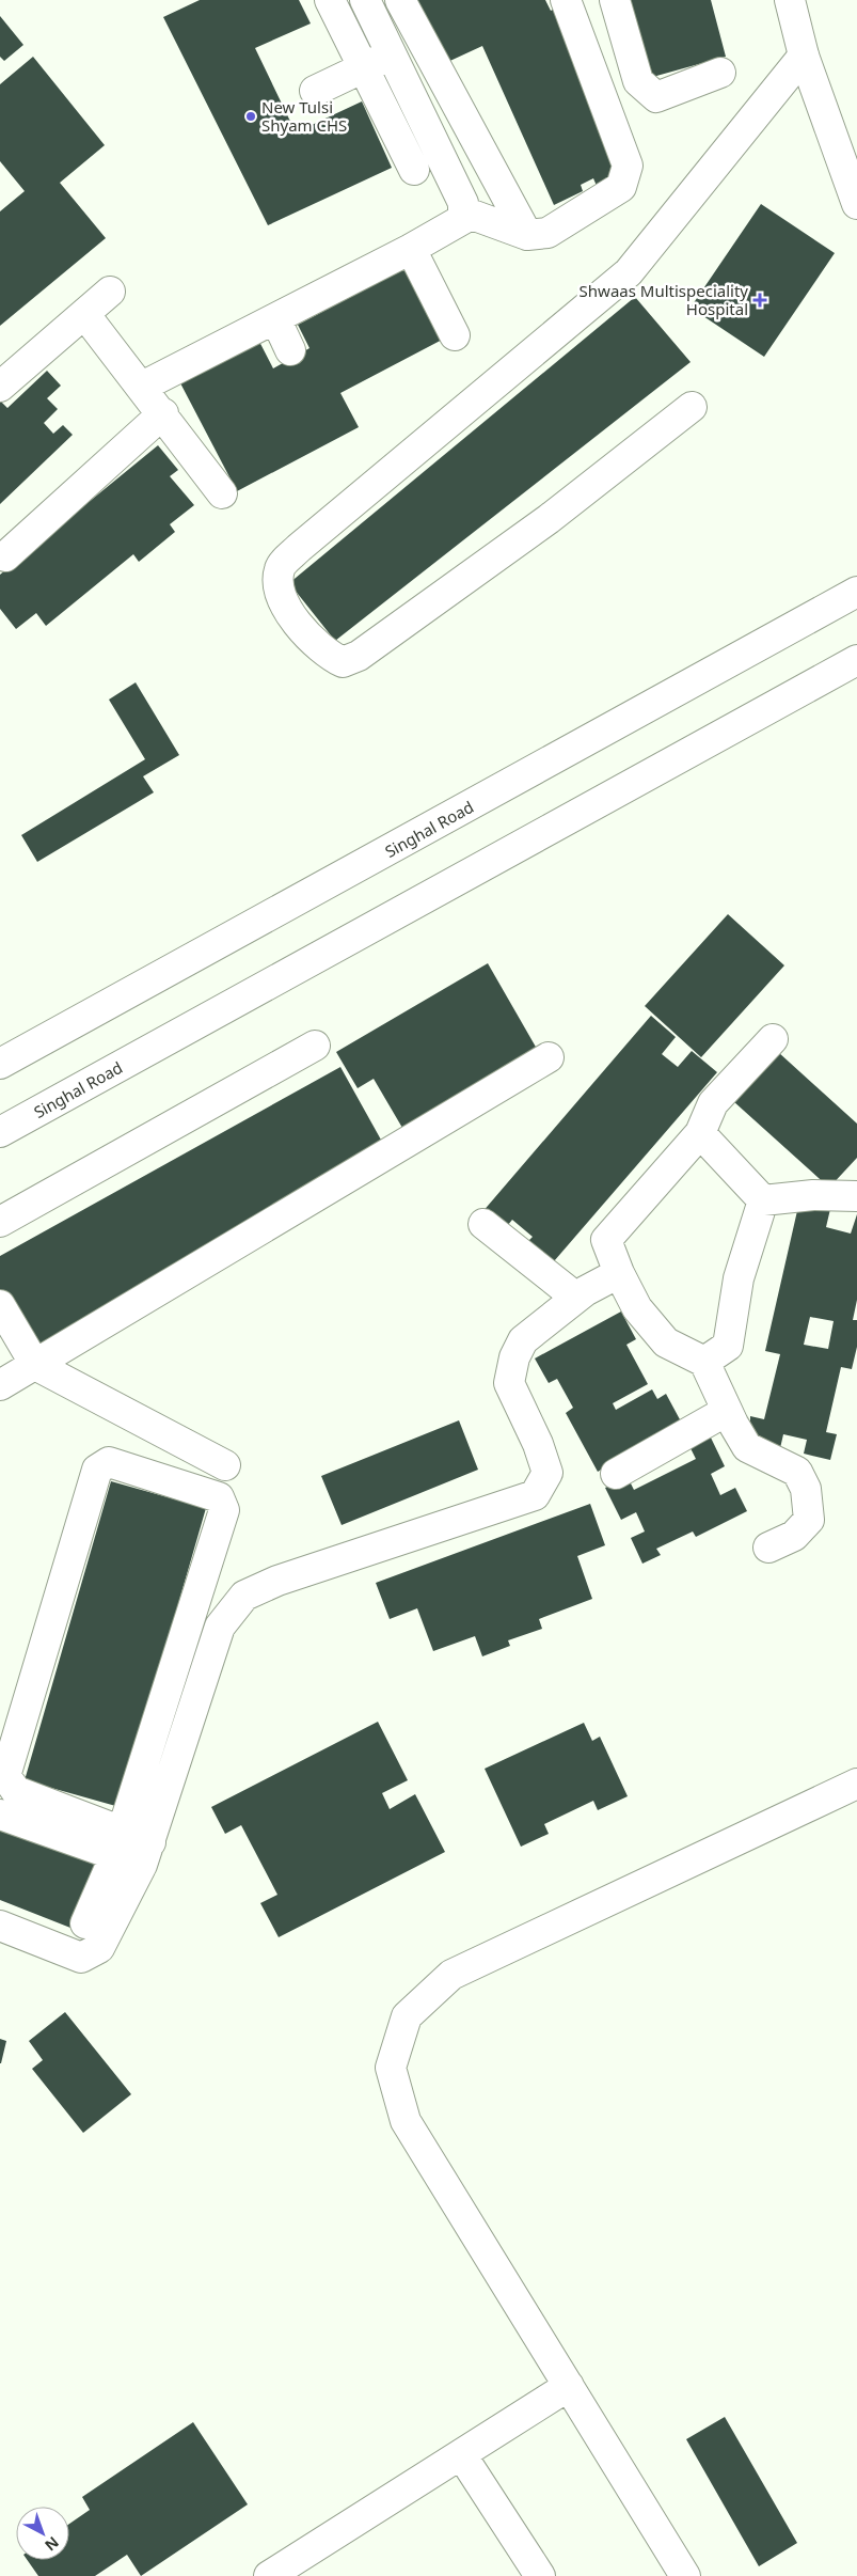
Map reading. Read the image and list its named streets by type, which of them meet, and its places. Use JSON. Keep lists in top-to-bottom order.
{
  "streets": {
    "street": ["Singhal Road"]
  },
  "places": {
    "other": ["New Tulsi Shyam CHS"],
    "health": ["Shwaas Multispeciality Hospital"]
  },
  "north": "bottom right"
}
